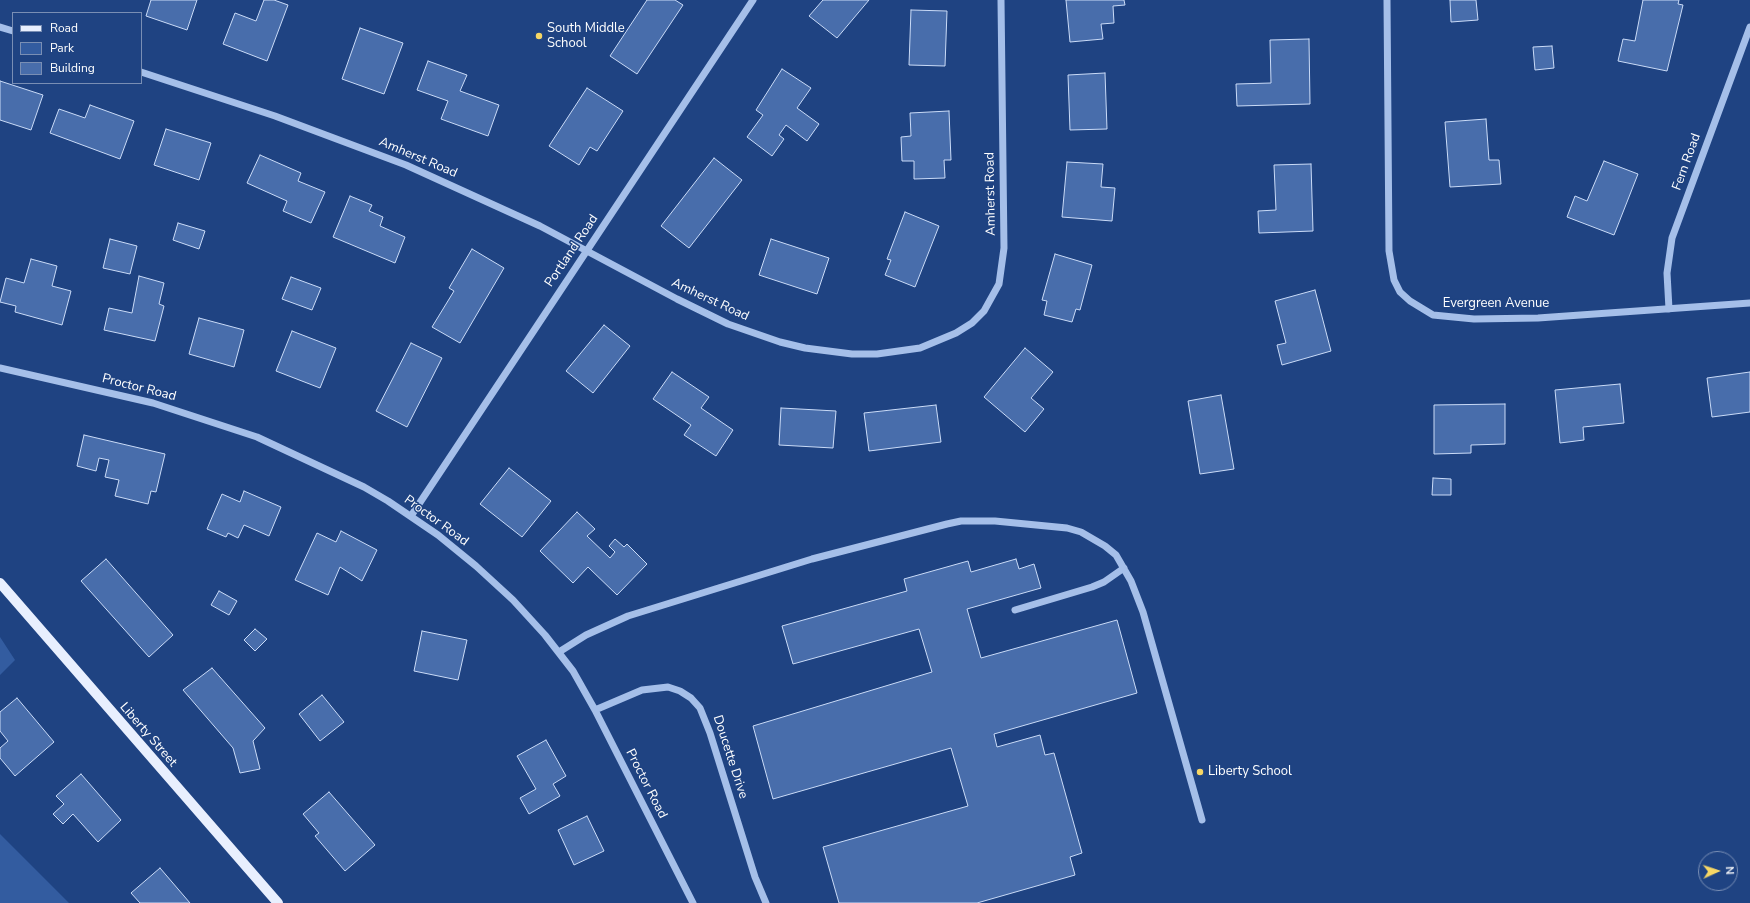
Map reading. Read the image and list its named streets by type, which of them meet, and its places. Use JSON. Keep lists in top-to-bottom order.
{
  "streets": {
    "main road": ["Liberty Street"],
    "street": [
      "Amherst Road",
      "Fern Road",
      "Portland Road",
      "Evergreen Avenue",
      "Proctor Road",
      "Doucette Drive"
    ]
  },
  "crossings": [
    ["Amherst Road", "Portland Road"],
    ["Fern Road", "Evergreen Avenue"],
    ["Portland Road", "Proctor Road"],
    ["Proctor Road", "Doucette Drive"]
  ],
  "places": ["South Middle School", "Liberty School"],
  "legend": ["Road", "Park", "Building"],
  "north": "right"
}
